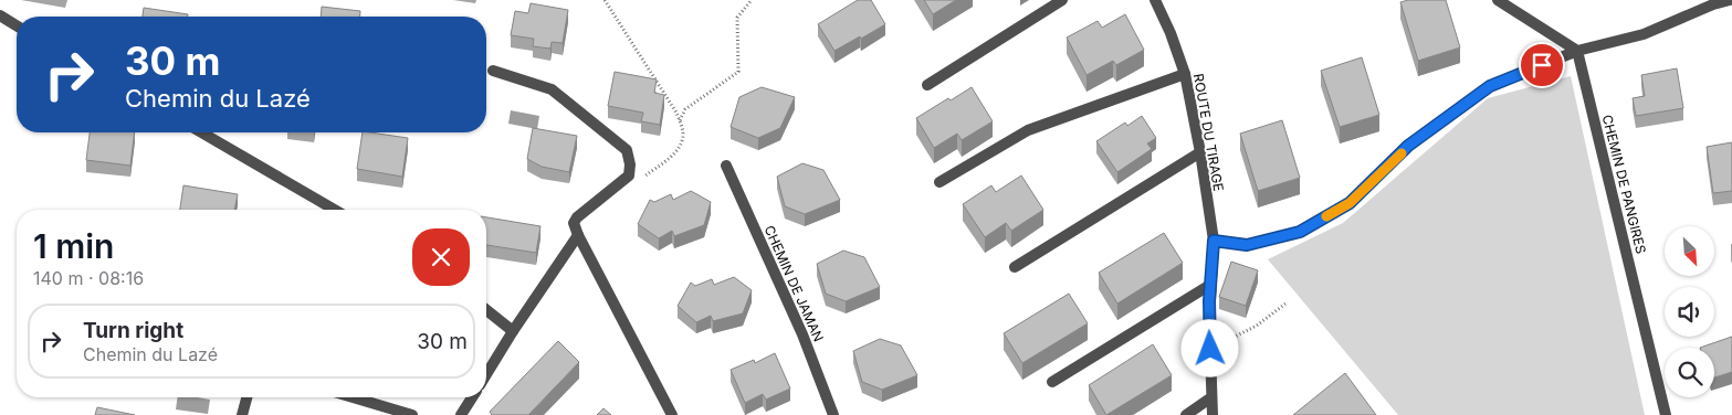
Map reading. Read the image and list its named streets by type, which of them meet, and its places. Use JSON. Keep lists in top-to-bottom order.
{
  "streets": {
    "street": ["ROUTE DU TIRAGE", "CHEMIN DE PANGIRES", "CHEMIN DE JAMAN"]
  },
  "north": "bottom right",
  "page": {
    "turn": ["30 m", "Chemin du Lazé"],
    "heading": ["1 min", "140 m · 08:16"],
    "list": [
      {
        "name": "Turn right",
        "note": "Chemin du Lazé",
        "value": "30 m"
      }
    ]
  }
}
